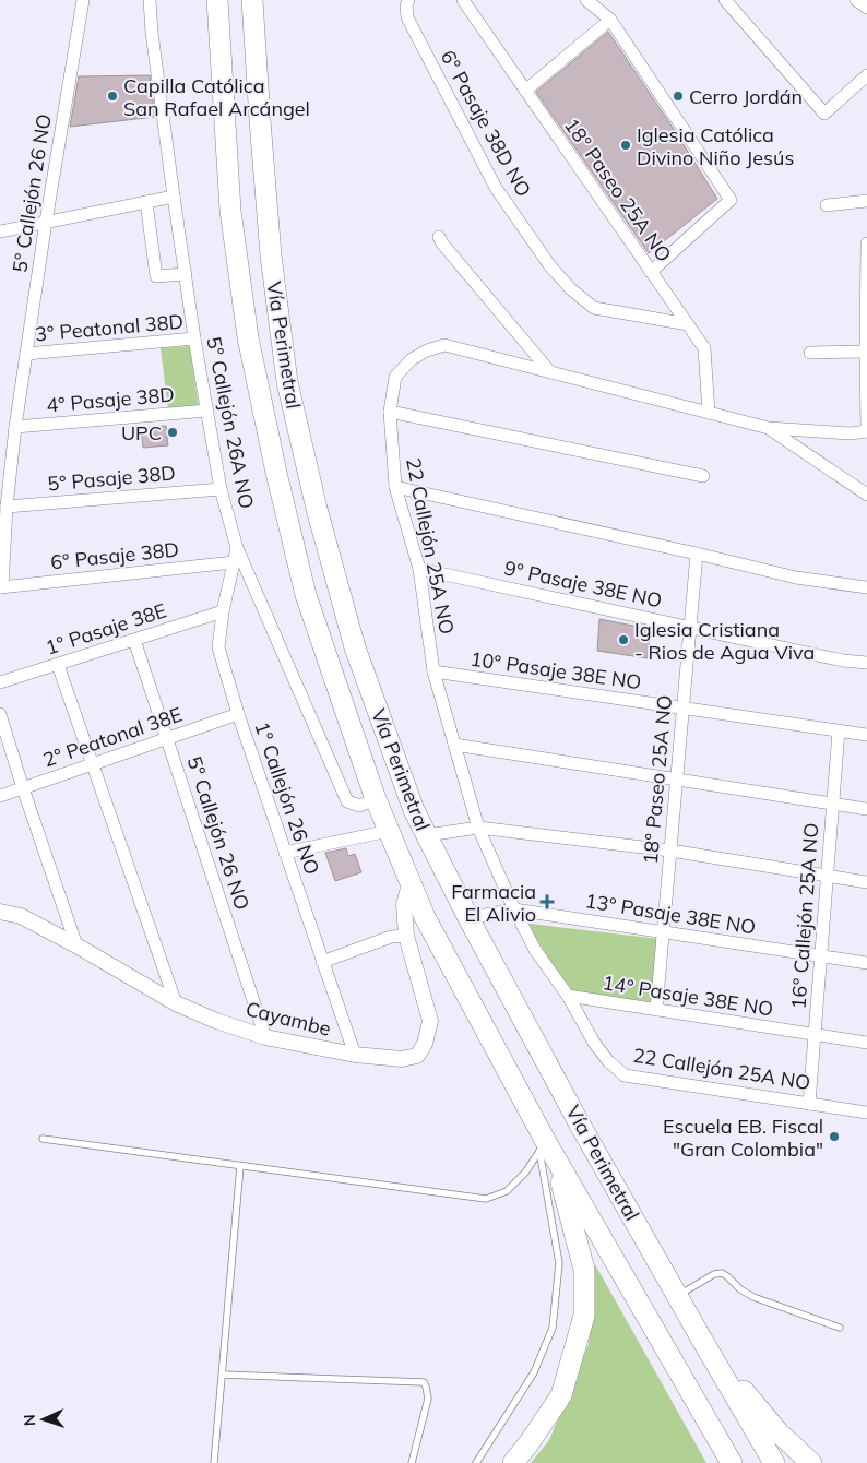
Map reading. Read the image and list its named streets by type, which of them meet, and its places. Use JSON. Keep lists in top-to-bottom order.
{
  "streets": {
    "highway": ["Vía Perimetral"],
    "street": [
      "6° Pasaje 38D NO",
      "18° Paseo 25A NO",
      "5° Callejón 26 NO",
      "3° Peatonal 38D",
      "4° Pasaje 38D",
      "5° Callejón 26A NO",
      "5° Pasaje 38D",
      "22 Callejón 25A NO",
      "6° Pasaje 38D",
      "9° Pasaje 38E NO",
      "1° Pasaje 38E",
      "10° Pasaje 38E NO",
      "2° Peatonal 38E",
      "1° Callejón 26 NO",
      "13° Pasaje 38E NO",
      "16° Callejón 25A NO",
      "14° Pasaje 38E NO",
      "Cayambe"
    ]
  },
  "crossings": [
    ["6° Pasaje 38D NO", "18° Paseo 25A NO"],
    ["18° Paseo 25A NO", "22 Callejón 25A NO"],
    ["18° Paseo 25A NO", "9° Pasaje 38E NO"],
    ["18° Paseo 25A NO", "10° Pasaje 38E NO"],
    ["18° Paseo 25A NO", "13° Pasaje 38E NO"],
    ["18° Paseo 25A NO", "14° Pasaje 38E NO"],
    ["5° Callejón 26 NO", "3° Peatonal 38D"],
    ["5° Callejón 26 NO", "4° Pasaje 38D"],
    ["5° Callejón 26 NO", "5° Pasaje 38D"],
    ["5° Callejón 26 NO", "6° Pasaje 38D"],
    ["5° Callejón 26 NO", "1° Pasaje 38E"],
    ["5° Callejón 26 NO", "2° Peatonal 38E"],
    ["5° Callejón 26 NO", "Cayambe"],
    ["3° Peatonal 38D", "5° Callejón 26A NO"],
    ["Vía Perimetral", "5° Callejón 26A NO"],
    ["Vía Perimetral", "13° Pasaje 38E NO"],
    ["Vía Perimetral", "Cayambe"],
    ["4° Pasaje 38D", "5° Callejón 26A NO"],
    ["5° Callejón 26A NO", "5° Pasaje 38D"],
    ["5° Callejón 26A NO", "1° Callejón 26 NO"],
    ["22 Callejón 25A NO", "9° Pasaje 38E NO"],
    ["22 Callejón 25A NO", "10° Pasaje 38E NO"],
    ["22 Callejón 25A NO", "13° Pasaje 38E NO"],
    ["22 Callejón 25A NO", "16° Callejón 25A NO"],
    ["22 Callejón 25A NO", "14° Pasaje 38E NO"],
    ["6° Pasaje 38D", "1° Callejón 26 NO"],
    ["1° Pasaje 38E", "1° Callejón 26 NO"],
    ["10° Pasaje 38E NO", "16° Callejón 25A NO"],
    ["2° Peatonal 38E", "1° Callejón 26 NO"],
    ["1° Callejón 26 NO", "Cayambe"],
    ["13° Pasaje 38E NO", "16° Callejón 25A NO"],
    ["16° Callejón 25A NO", "14° Pasaje 38E NO"]
  ],
  "places": {
    "other": [
      "Capilla Católica San Rafael Arcángel",
      "Cerro Jordán",
      "Iglesia Católica Divino Niño Jesús",
      "UPC",
      "Iglesia Cristiana - Rios de Agua Viva",
      "Escuela EB. Fiscal \"Gran Colombia\""
    ],
    "health": ["Farmacia El Alivio"]
  },
  "north": "left"
}
